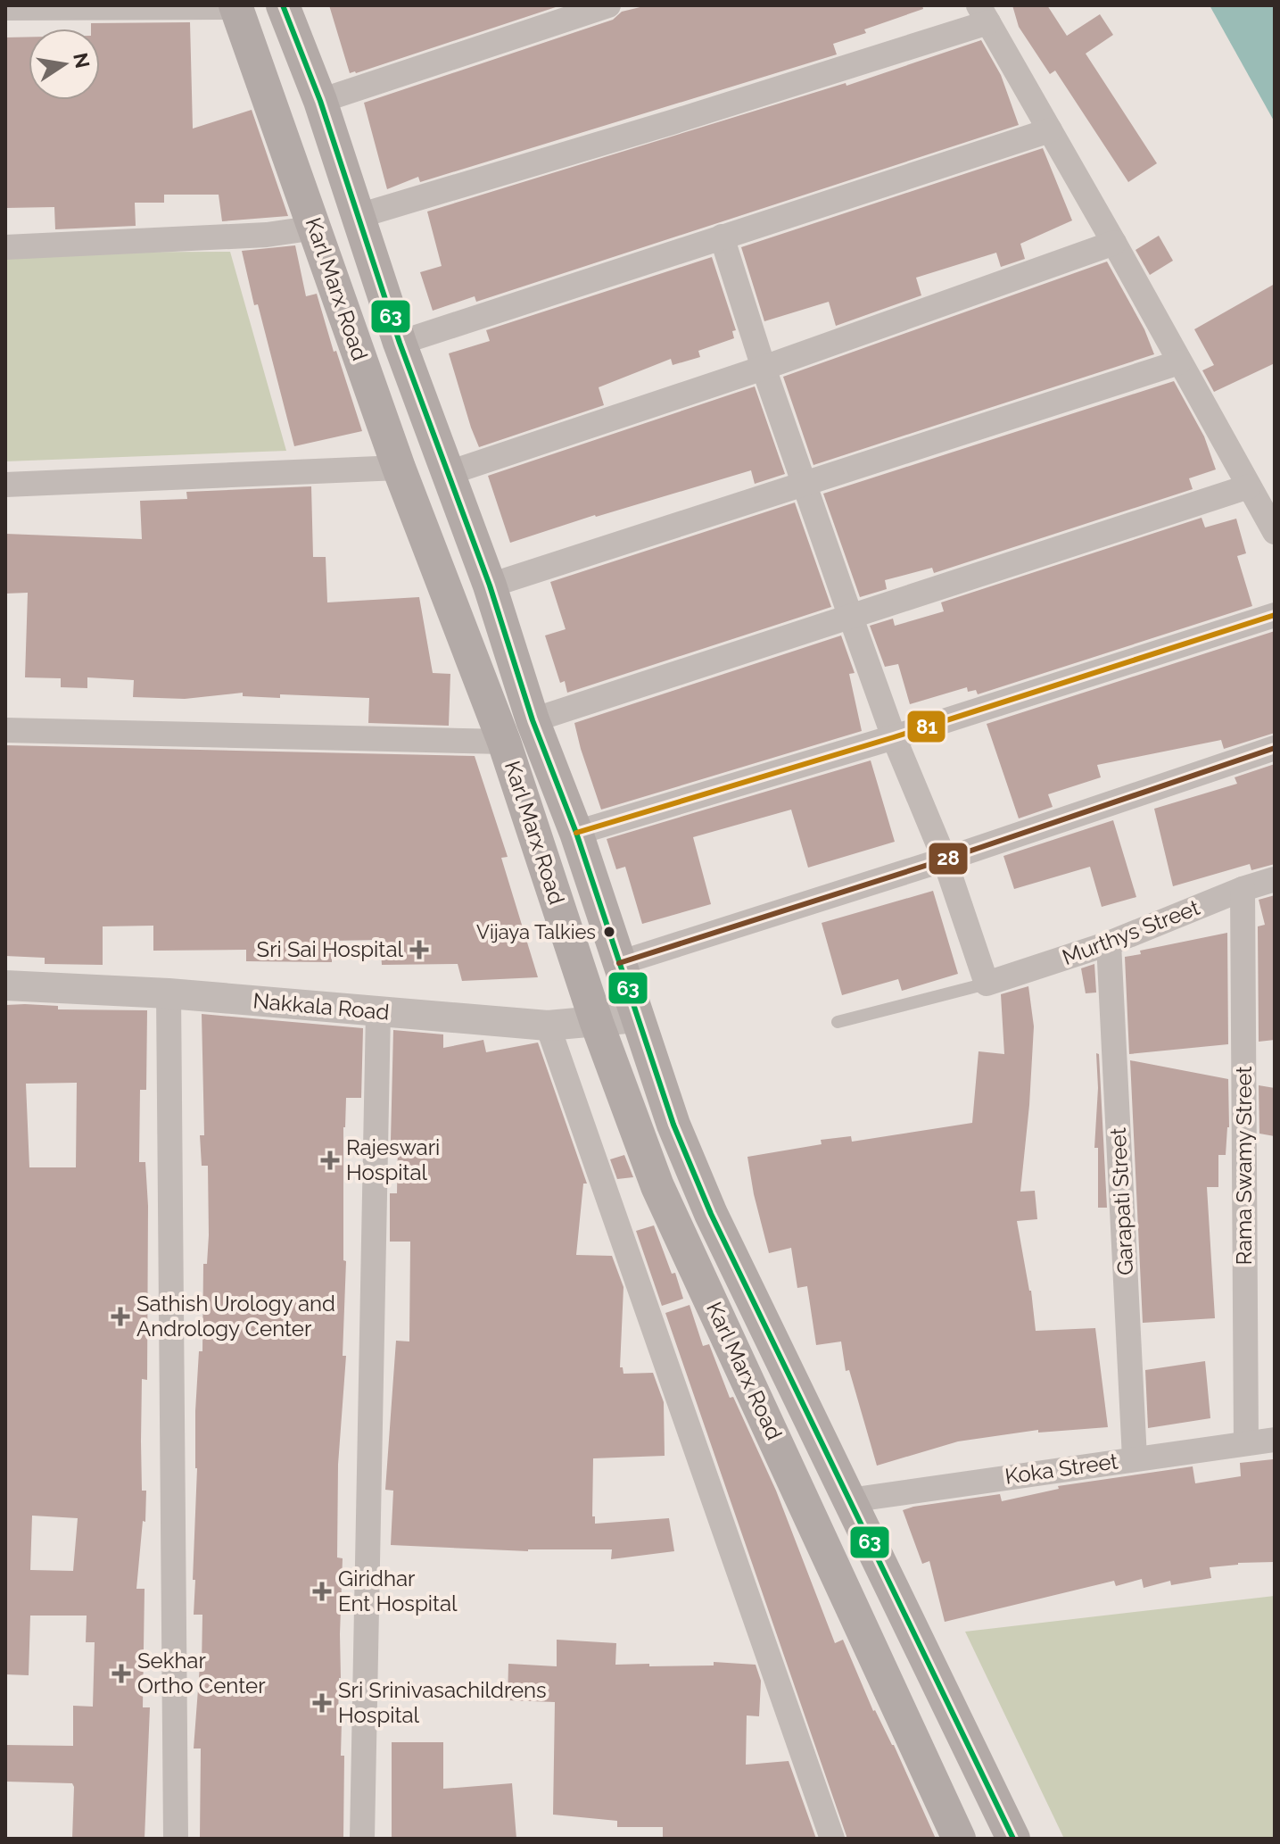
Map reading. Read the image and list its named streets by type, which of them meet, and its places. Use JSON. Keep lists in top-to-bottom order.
{
  "streets": {
    "main road": ["Karl Marx Road"],
    "street": [
      "Murthys Street",
      "Nakkala Road",
      "Rama Swamy Street",
      "Garapati Street",
      "Koka Street"
    ]
  },
  "crossings": [
    ["Karl Marx Road", "Nakkala Road"],
    ["Karl Marx Road", "Koka Street"],
    ["Murthys Street", "Rama Swamy Street"],
    ["Murthys Street", "Garapati Street"],
    ["Rama Swamy Street", "Koka Street"],
    ["Garapati Street", "Koka Street"]
  ],
  "places": {
    "other": ["Vijaya Talkies"],
    "health": [
      "Sri Sai Hospital",
      "Rajeswari Hospital",
      "Sathish Urology and Andrology Center",
      "Giridhar Ent Hospital",
      "Sekhar Ortho Center",
      "Sri Srinivasachildrens Hospital"
    ]
  },
  "lines": ["transit line 63", "transit line 81", "transit line 28"],
  "north": "right"
}
